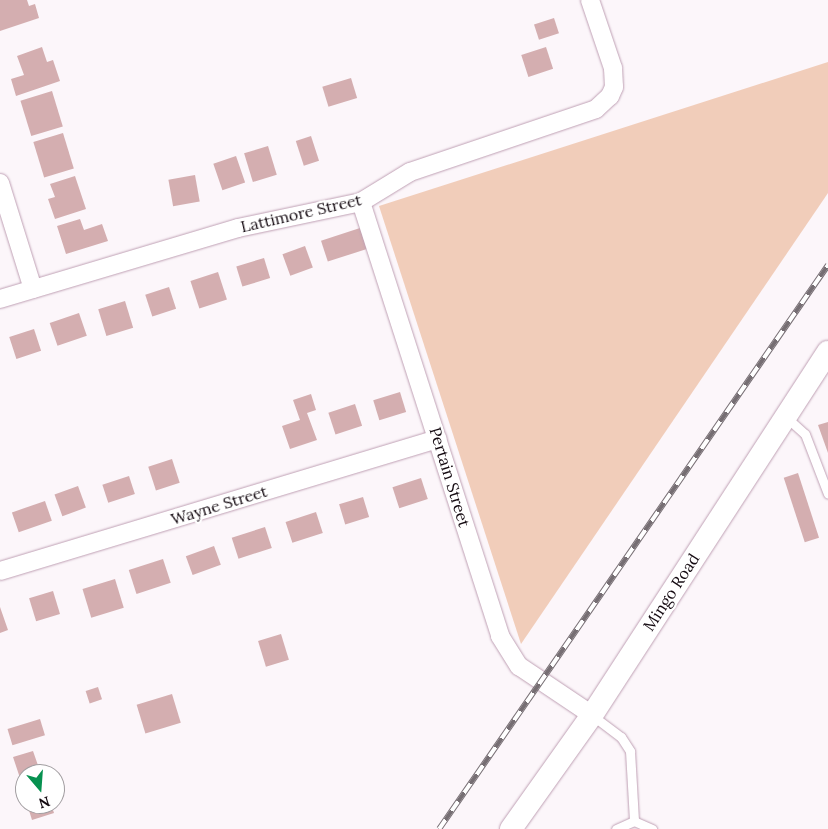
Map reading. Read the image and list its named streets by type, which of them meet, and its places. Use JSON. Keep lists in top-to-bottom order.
{
  "streets": {
    "street": [
      "Lattimore Street",
      "Pertain Street",
      "Wayne Street",
      "Mingo Road"
    ]
  },
  "crossings": [
    ["Lattimore Street", "Pertain Street"],
    ["Pertain Street", "Wayne Street"],
    ["Pertain Street", "Mingo Road"]
  ],
  "north": "bottom"
}
